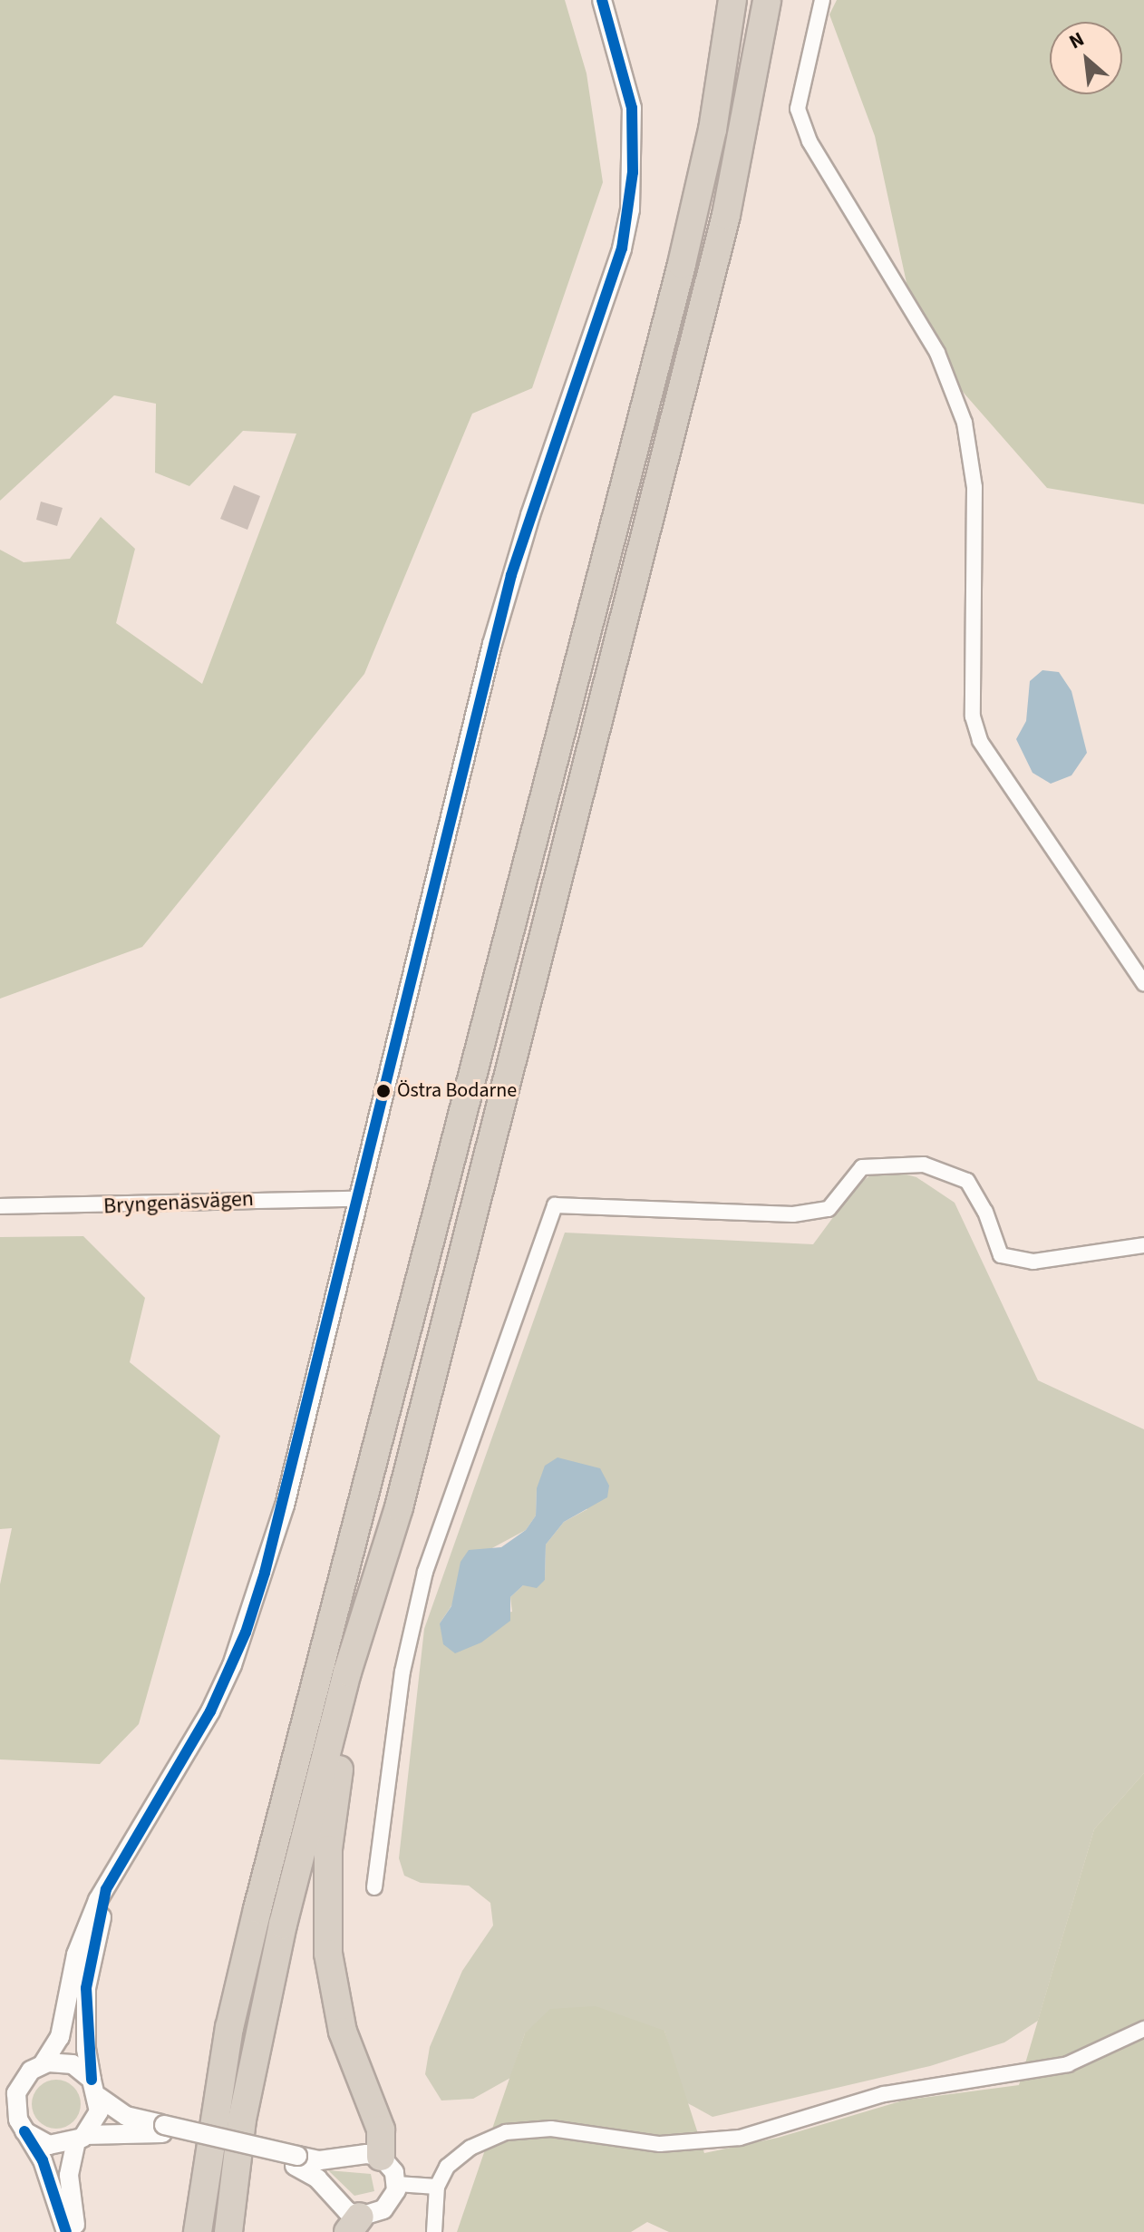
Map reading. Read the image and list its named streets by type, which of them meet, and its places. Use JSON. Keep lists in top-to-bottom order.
{
  "streets": {
    "street": ["Bryngenäsvägen"]
  },
  "places": ["Östra Bodarne"],
  "north": "top left"
}
